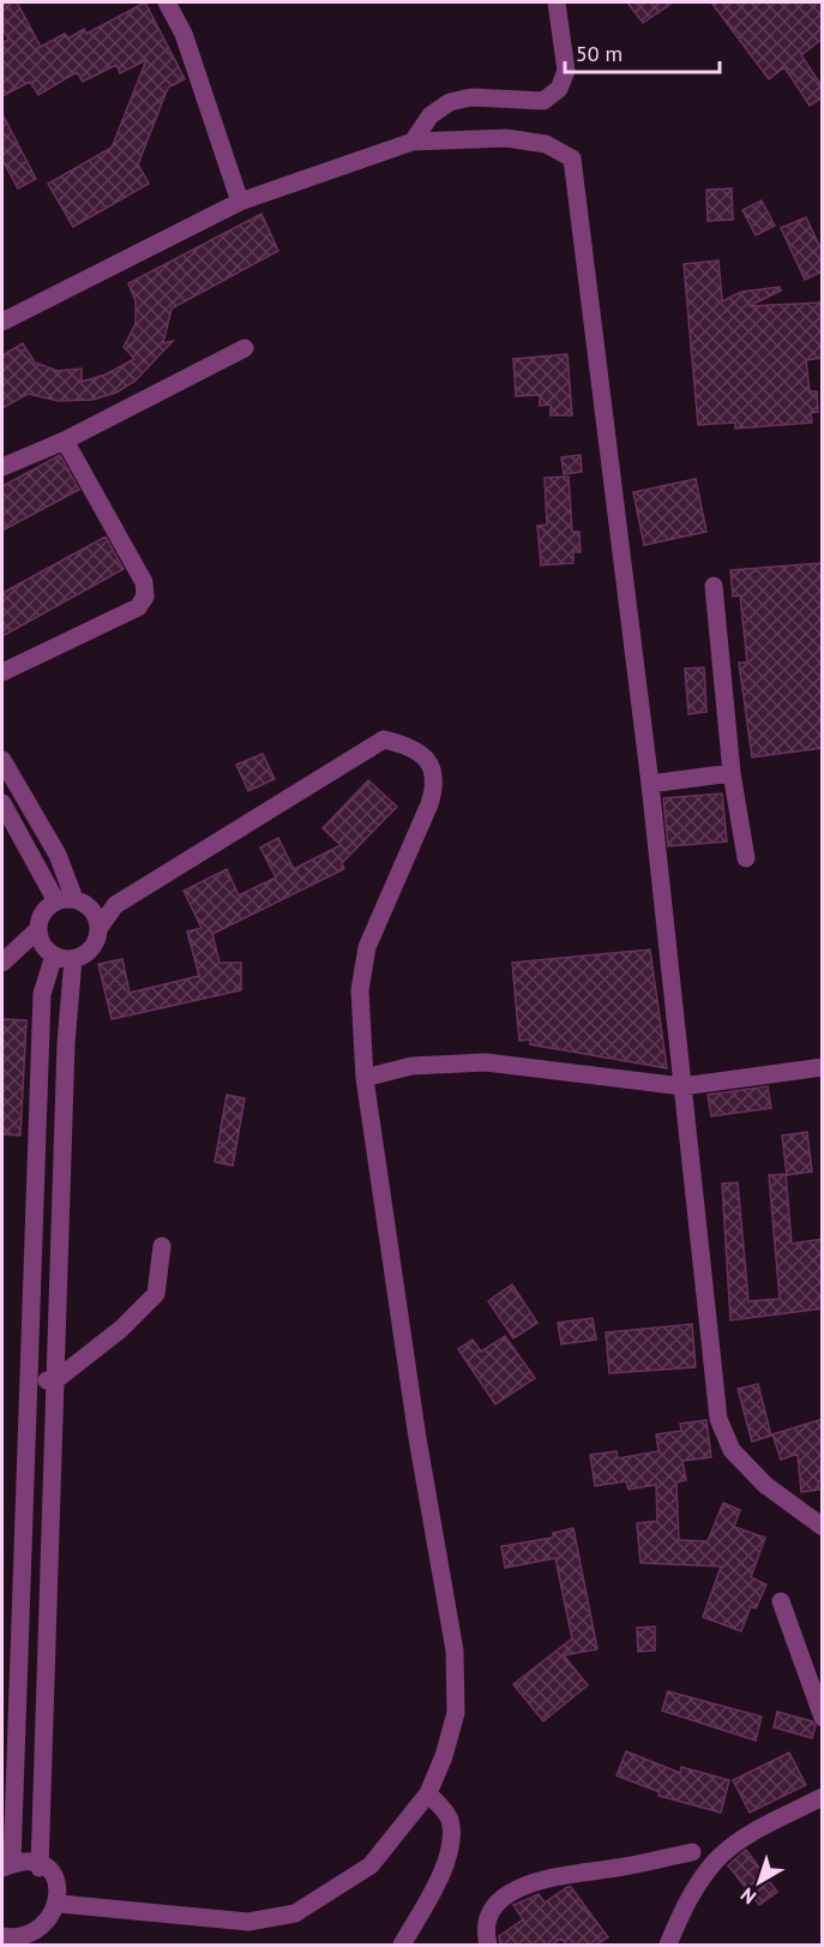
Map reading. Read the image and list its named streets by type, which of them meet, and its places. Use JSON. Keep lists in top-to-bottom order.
{
  "scale_bar": "50 m",
  "north": "bottom left"
}
